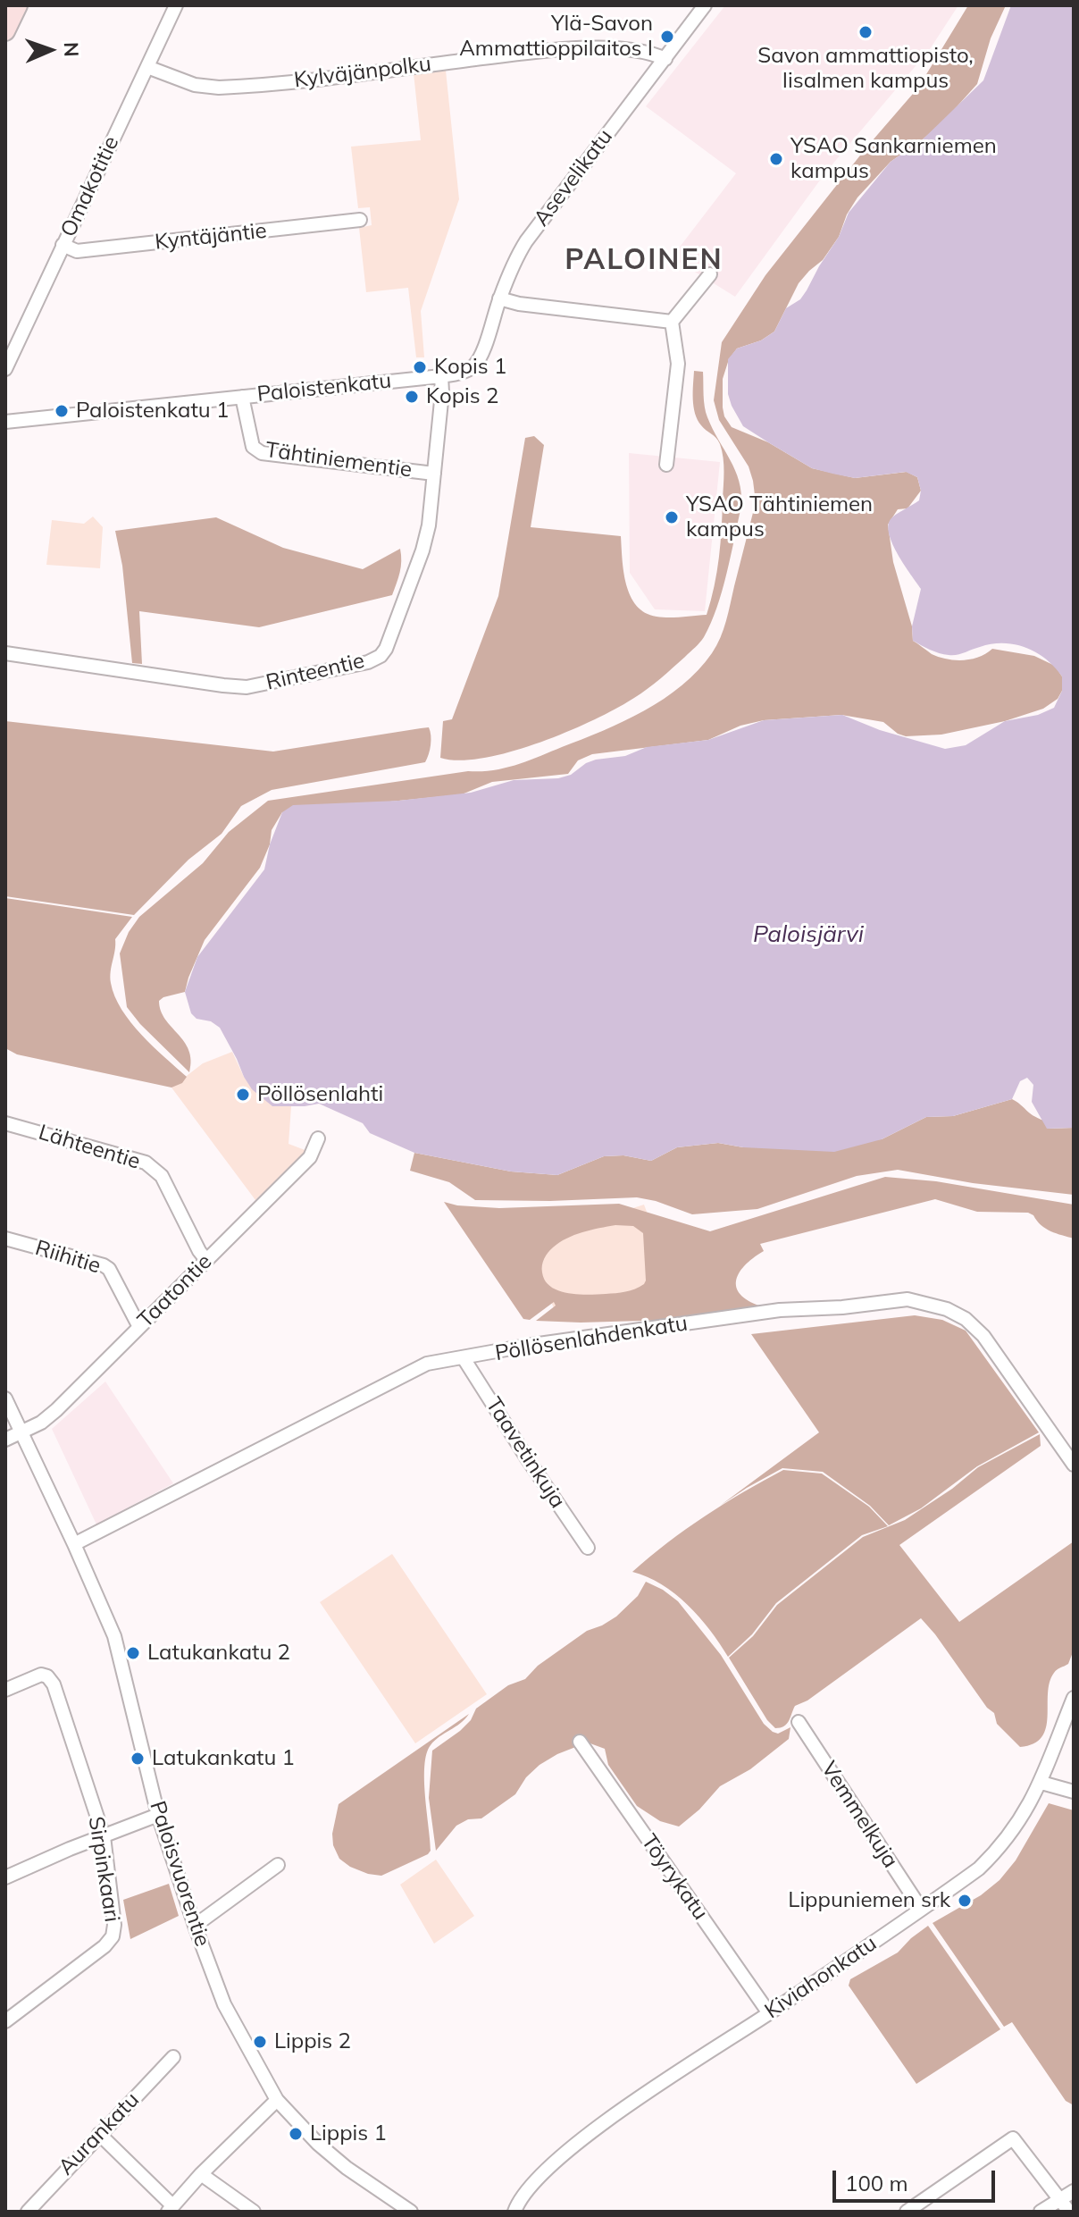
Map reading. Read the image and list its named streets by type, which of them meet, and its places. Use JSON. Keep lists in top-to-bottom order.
{
  "streets": {
    "street": [
      "Kylväjänpolku",
      "Asevelikatu",
      "Omakotitie",
      "Kyntäjäntie",
      "Paloistenkatu",
      "Tähtiniementie",
      "Rinteentie",
      "Lähteentie",
      "Riihitie",
      "Taatontie",
      "Pöllösenlahdenkatu",
      "Taavetinkuja",
      "Vemmelkuja",
      "Sirpinkaari",
      "Paloisvuorentie",
      "Töyrykatu",
      "Kiviahonkatu",
      "Aurankatu"
    ]
  },
  "crossings": [
    ["Kylväjänpolku", "Asevelikatu"],
    ["Kylväjänpolku", "Omakotitie"],
    ["Asevelikatu", "Paloistenkatu"],
    ["Omakotitie", "Kyntäjäntie"],
    ["Paloistenkatu", "Tähtiniementie"],
    ["Paloistenkatu", "Rinteentie"],
    ["Tähtiniementie", "Rinteentie"],
    ["Lähteentie", "Taatontie"],
    ["Riihitie", "Taatontie"],
    ["Taatontie", "Paloisvuorentie"],
    ["Pöllösenlahdenkatu", "Taavetinkuja"],
    ["Pöllösenlahdenkatu", "Paloisvuorentie"],
    ["Vemmelkuja", "Kiviahonkatu"],
    ["Töyrykatu", "Kiviahonkatu"]
  ],
  "districts": ["PALOINEN"],
  "water": ["Paloisjärvi"],
  "places": [
    "Savon ammattiopisto, Iisalmen kampus",
    "Ylä-Savon Ammattioppilaitos I",
    "YSAO Sankarniemen kampus",
    "Kopis 1",
    "Kopis 2",
    "Paloistenkatu 1",
    "YSAO Tähtiniemen kampus",
    "Pöllösenlahti",
    "Latukankatu 2",
    "Latukankatu 1",
    "Lippuniemen srk",
    "Lippis 2",
    "Lippis 1"
  ],
  "scale_bar": "100 m",
  "north": "right"
}
